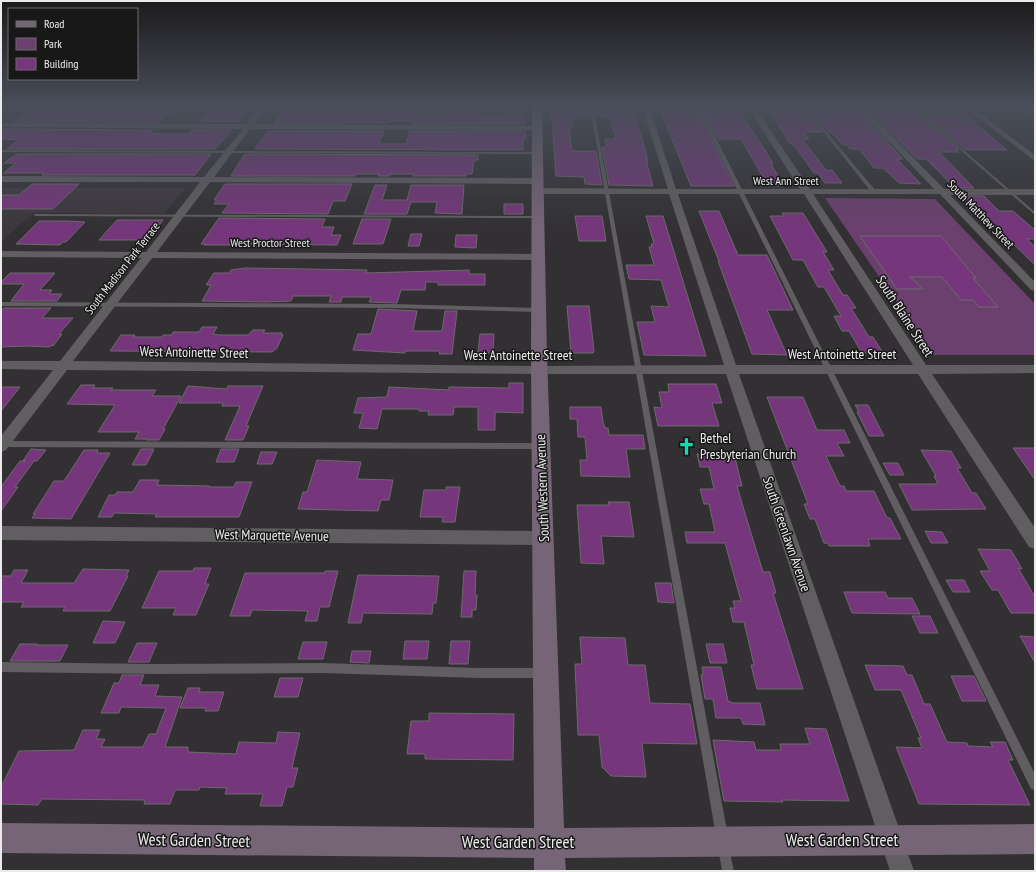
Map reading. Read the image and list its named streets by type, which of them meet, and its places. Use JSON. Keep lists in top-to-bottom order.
{
  "streets": {
    "main road": ["South Western Avenue", "West Garden Street"],
    "street": [
      "West Ann Street",
      "South Matthew Street",
      "West Proctor Street",
      "South Madison Park Terrace",
      "South Blaine Street",
      "West Antoinette Street",
      "South Greenlawn Avenue",
      "West Marquette Avenue"
    ]
  },
  "crossings": [
    ["West Ann Street", "South Matthew Street"],
    ["West Ann Street", "South Madison Park Terrace"],
    ["West Ann Street", "South Blaine Street"],
    ["West Ann Street", "South Western Avenue"],
    ["West Ann Street", "South Greenlawn Avenue"],
    ["West Proctor Street", "South Madison Park Terrace"],
    ["West Proctor Street", "South Western Avenue"],
    ["South Madison Park Terrace", "West Antoinette Street"],
    ["South Blaine Street", "West Antoinette Street"],
    ["West Antoinette Street", "South Western Avenue"],
    ["West Antoinette Street", "South Greenlawn Avenue"],
    ["South Western Avenue", "West Marquette Avenue"],
    ["South Western Avenue", "West Garden Street"],
    ["South Greenlawn Avenue", "West Garden Street"]
  ],
  "places": {
    "church": ["Bethel Presbyterian Church"]
  },
  "legend": ["Road", "Park", "Building"]
}
